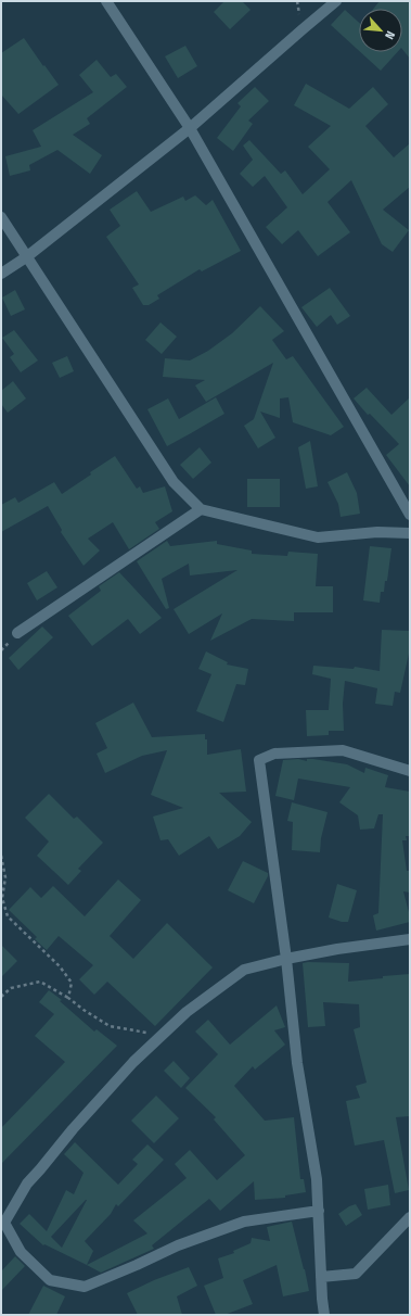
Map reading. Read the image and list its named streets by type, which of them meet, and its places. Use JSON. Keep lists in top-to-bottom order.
{
  "north": "bottom right"
}
